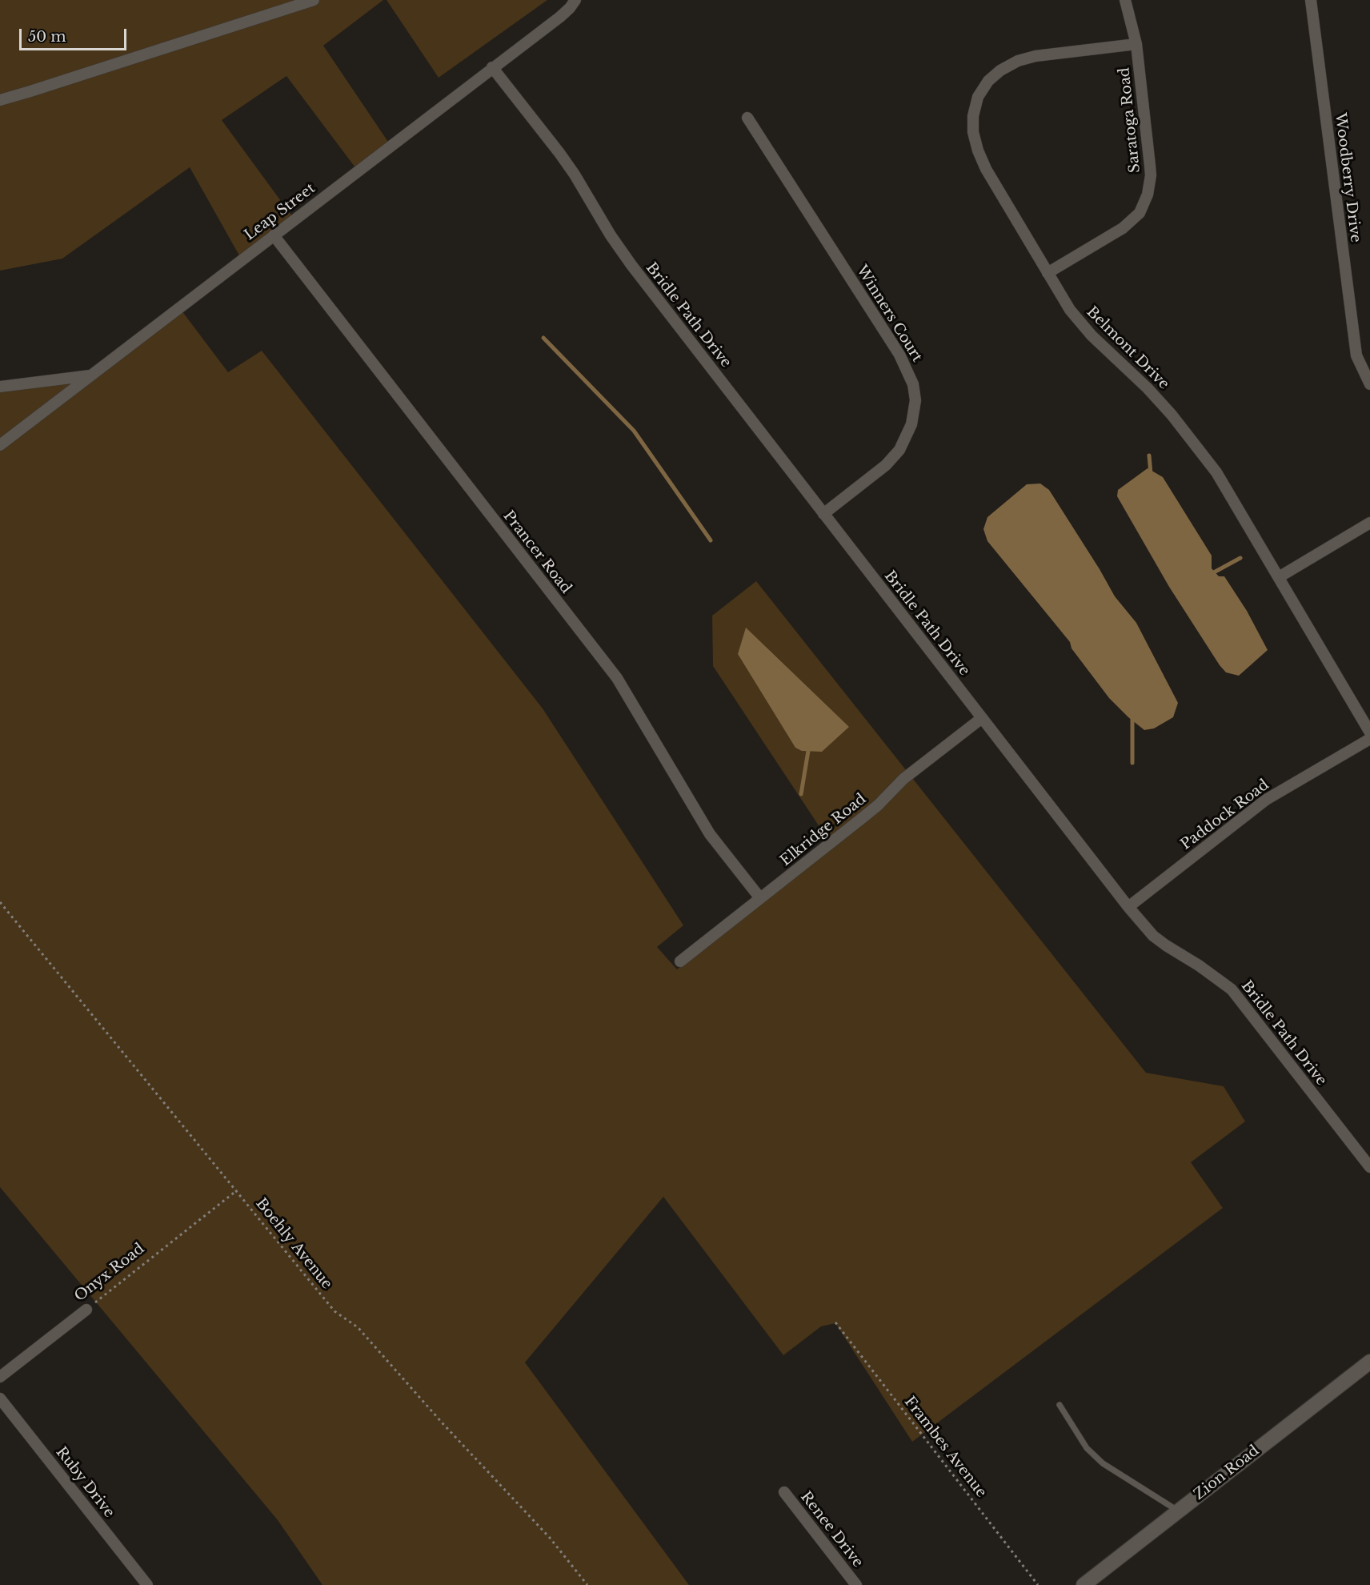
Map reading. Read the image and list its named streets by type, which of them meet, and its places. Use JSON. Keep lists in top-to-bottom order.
{
  "streets": {
    "street": [
      "Saratoga Road",
      "Woodberry Drive",
      "Leap Street",
      "Winners Court",
      "Bridle Path Drive",
      "Belmont Drive",
      "Prancer Road",
      "Paddock Road",
      "Elkridge Road",
      "Onyx Road",
      "Zion Road",
      "Ruby Drive",
      "Renee Drive"
    ],
    "path": ["Boehly Avenue", "Frambes Avenue"]
  },
  "crossings": [
    ["Saratoga Road", "Belmont Drive"],
    ["Leap Street", "Bridle Path Drive"],
    ["Leap Street", "Prancer Road"],
    ["Winners Court", "Bridle Path Drive"],
    ["Bridle Path Drive", "Paddock Road"],
    ["Bridle Path Drive", "Elkridge Road"],
    ["Prancer Road", "Elkridge Road"],
    ["Boehly Avenue", "Onyx Road"]
  ],
  "scale_bar": "50 m"
}
